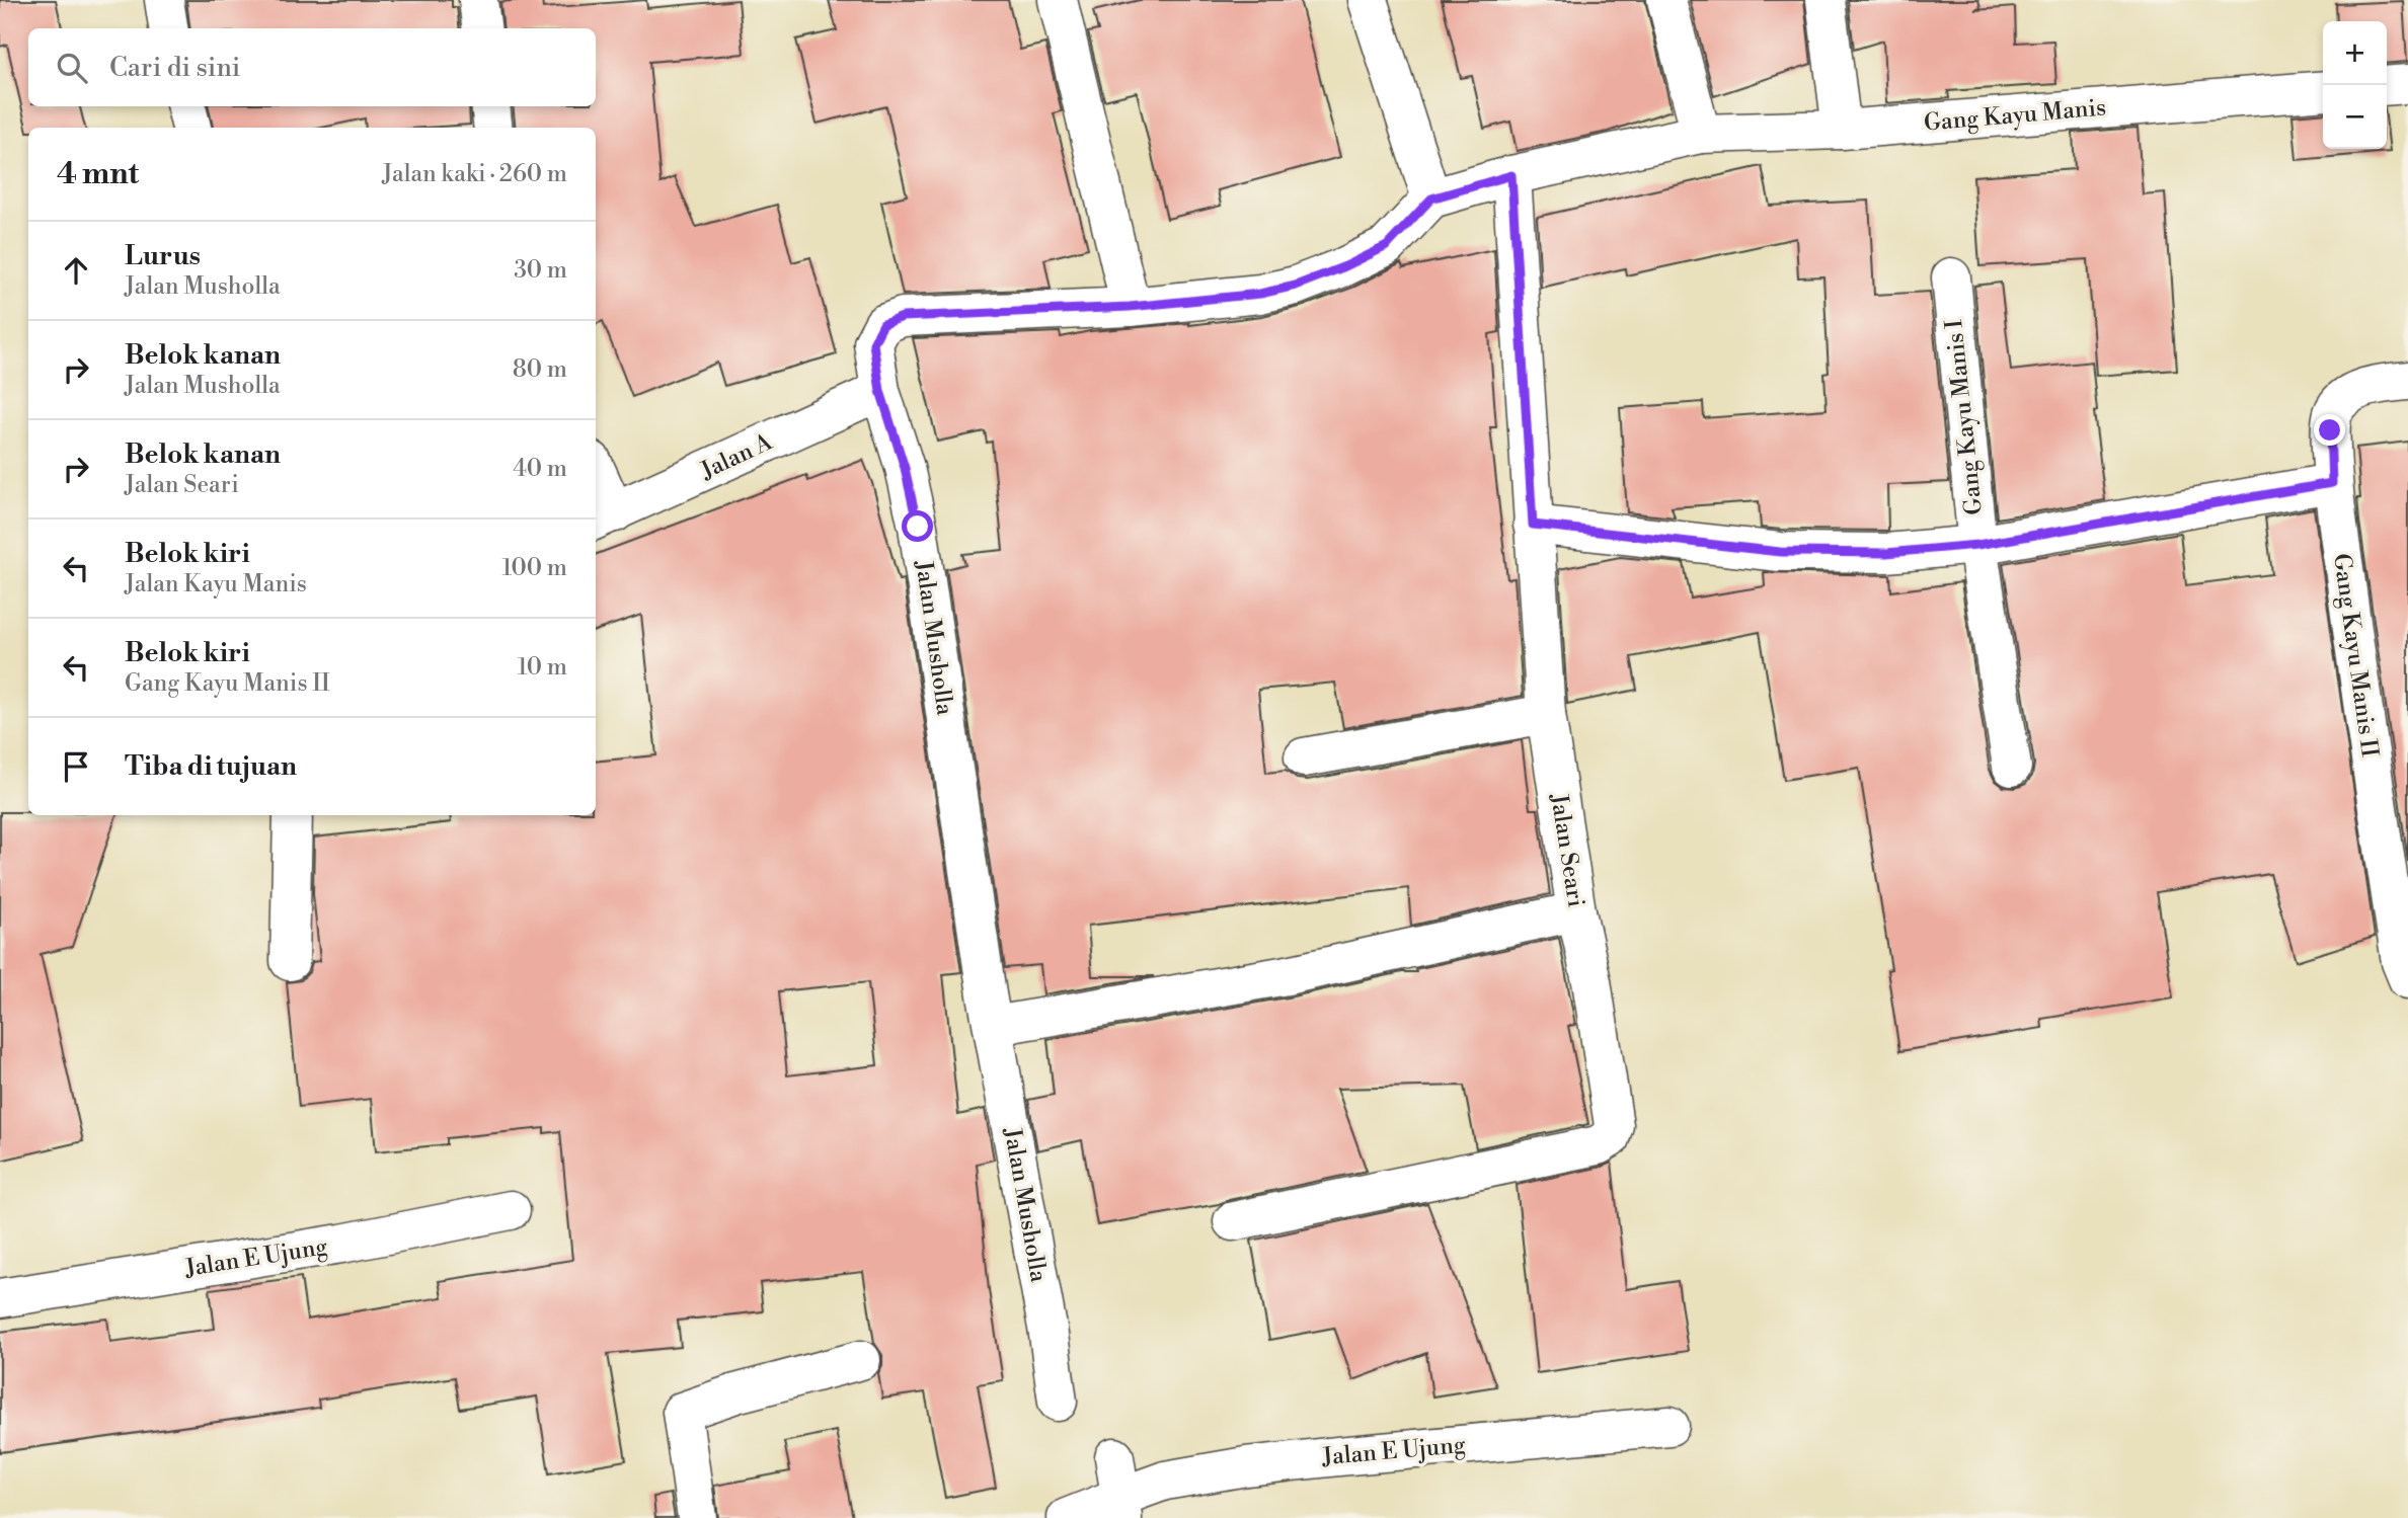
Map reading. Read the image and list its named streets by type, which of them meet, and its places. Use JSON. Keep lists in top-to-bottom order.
{
  "streets": {
    "street": [
      "Gang Kayu Manis",
      "Gang Kayu Manis I",
      "Jalan A",
      "Jalan Musholla",
      "Gang Kayu Manis II",
      "Jalan Seari",
      "Jalan E Ujung"
    ]
  },
  "crossings": [
    ["Gang Kayu Manis", "Jalan Seari"],
    ["Jalan A", "Jalan Musholla"]
  ],
  "page": {
    "map_buttons": ["+", "−"],
    "search": "Cari di sini",
    "heading": ["4 mnt", "Jalan kaki · 260 m"],
    "list": [
      ["Lurus", "Jalan Musholla", "30 m"],
      ["Belok kanan", "Jalan Musholla", "80 m"],
      ["Belok kanan", "Jalan Seari", "40 m"],
      ["Belok kiri", "Jalan Kayu Manis", "100 m"],
      ["Belok kiri", "Gang Kayu Manis II", "10 m"],
      "Tiba di tujuan"
    ]
  }
}
